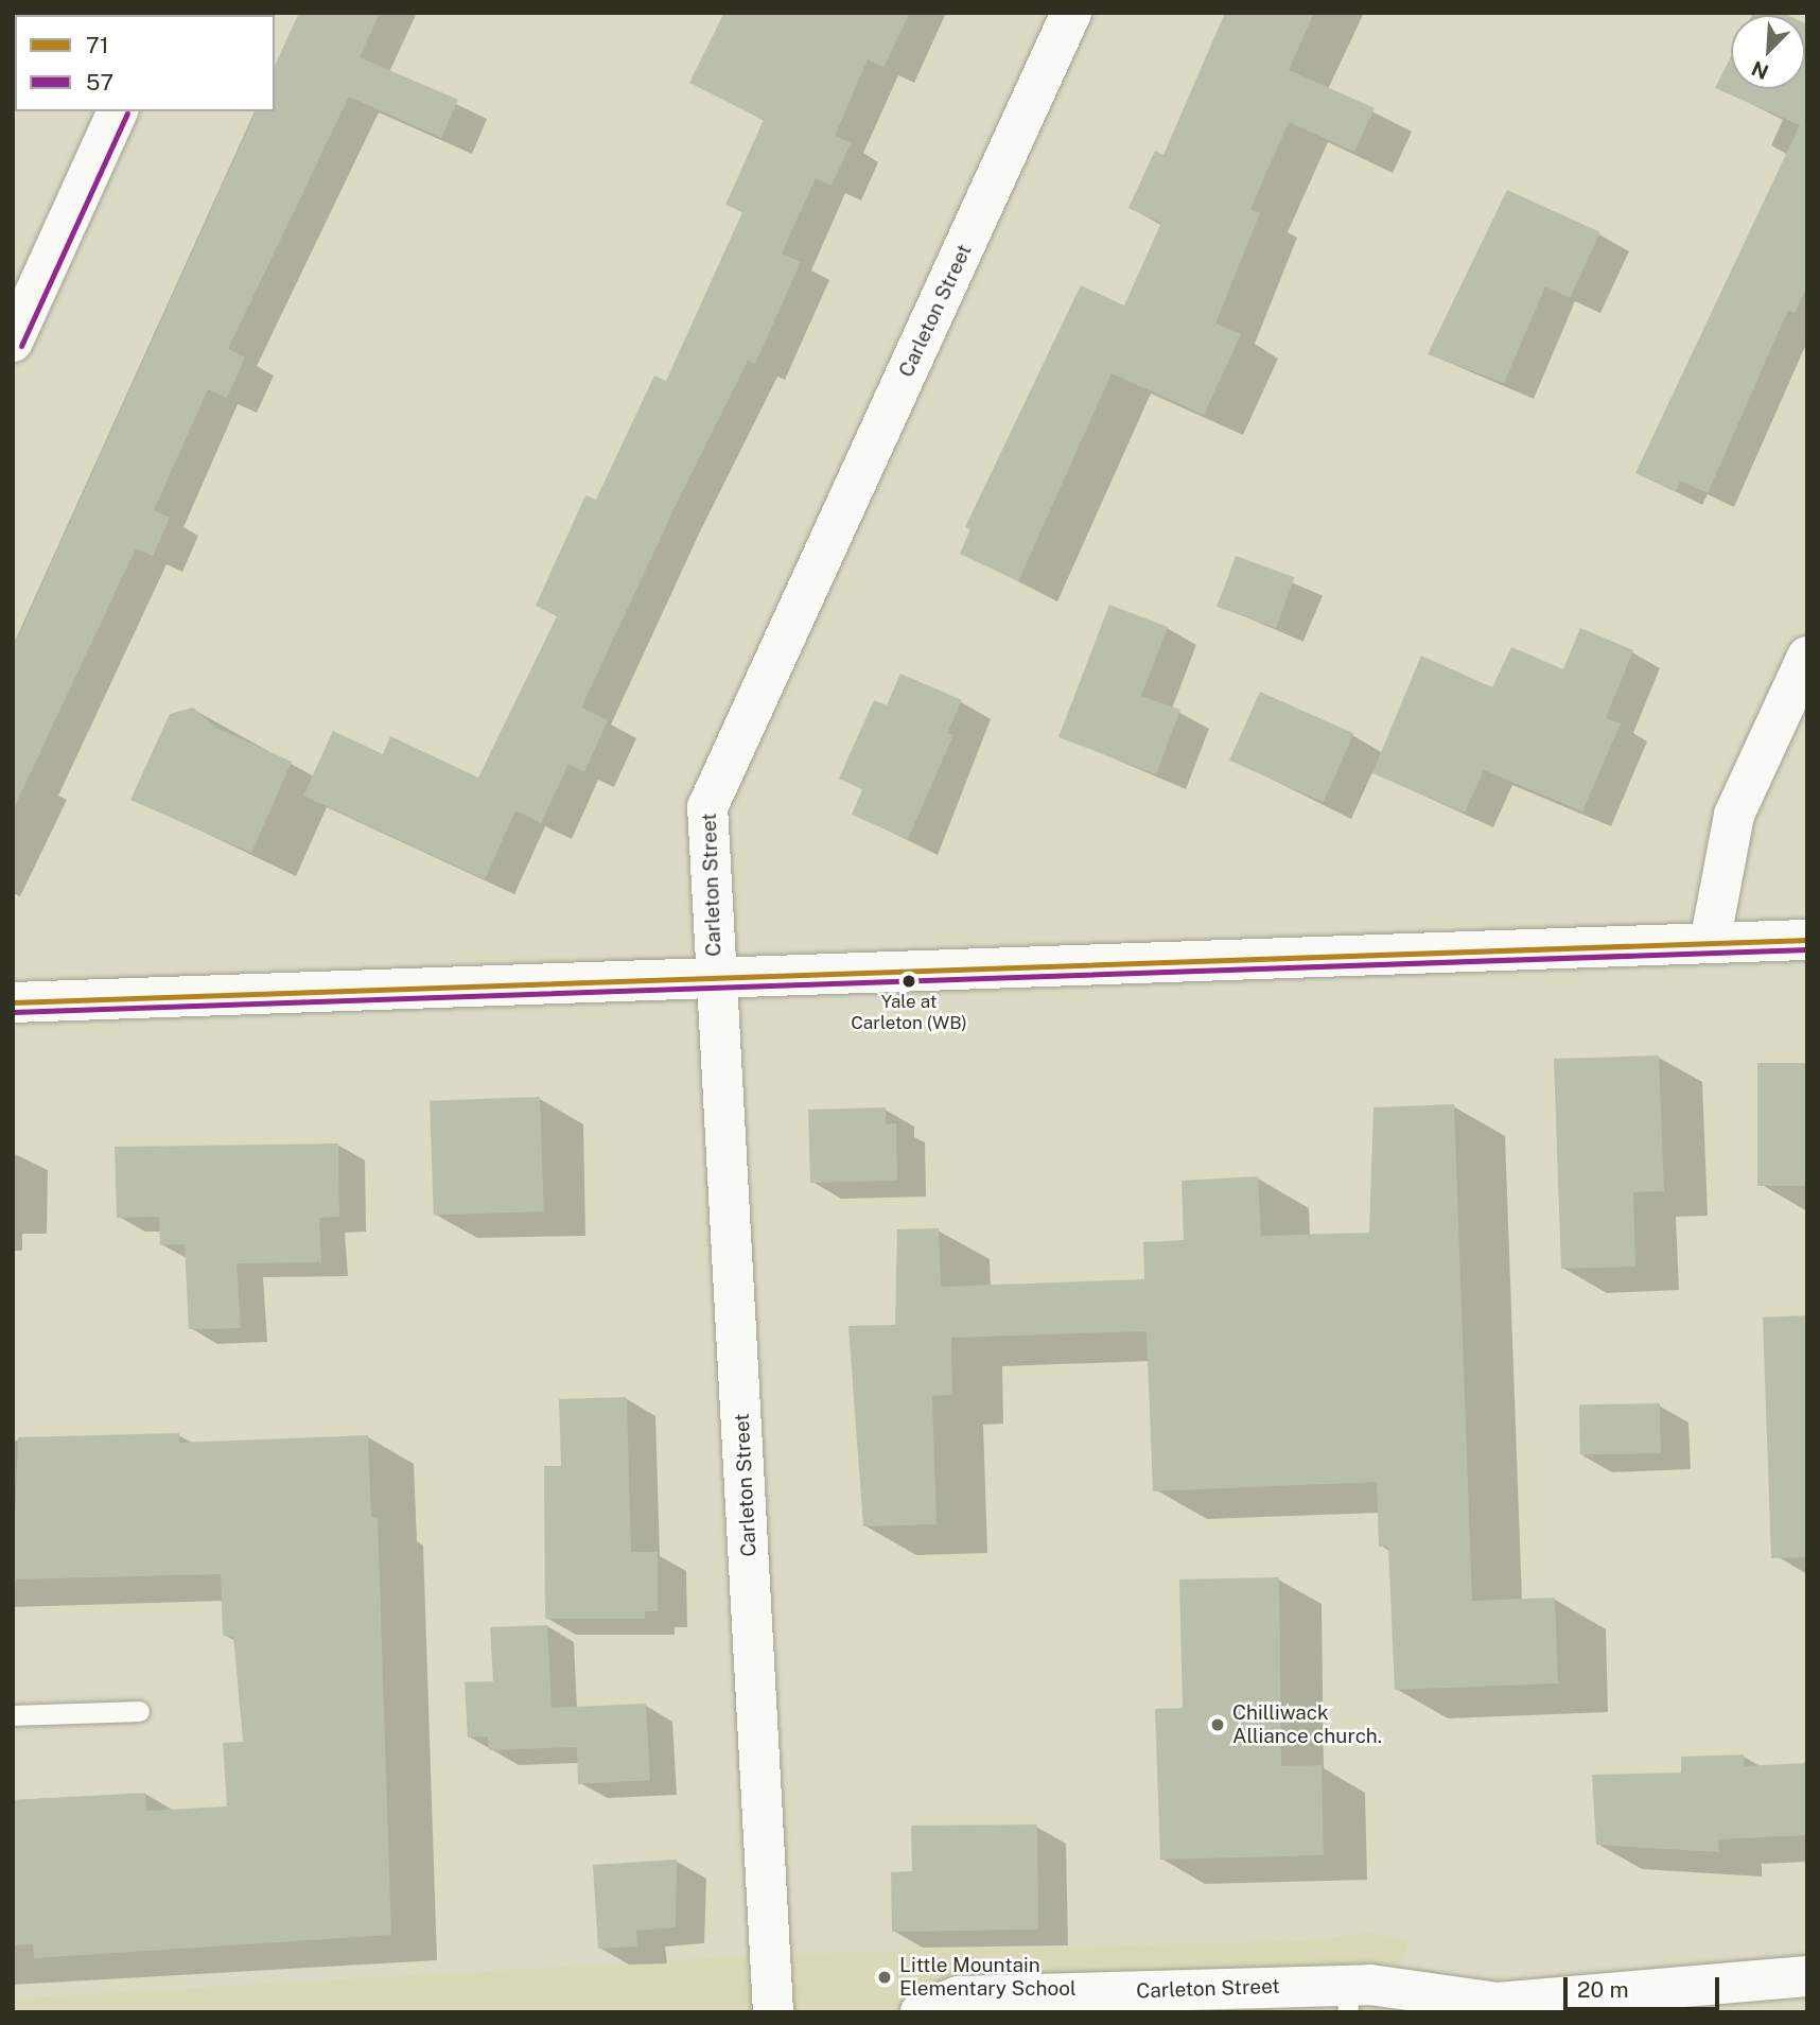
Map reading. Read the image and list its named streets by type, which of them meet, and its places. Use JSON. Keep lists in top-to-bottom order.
{
  "streets": {
    "street": ["Carleton Street"]
  },
  "places": ["Yale at Carleton (WB)", "Chilliwack Alliance church.", "Little Mountain Elementary School"],
  "lines": ["transit line 57", "transit line 71"],
  "legend": ["71", "57"],
  "scale_bar": "20 m",
  "north": "bottom left"
}
